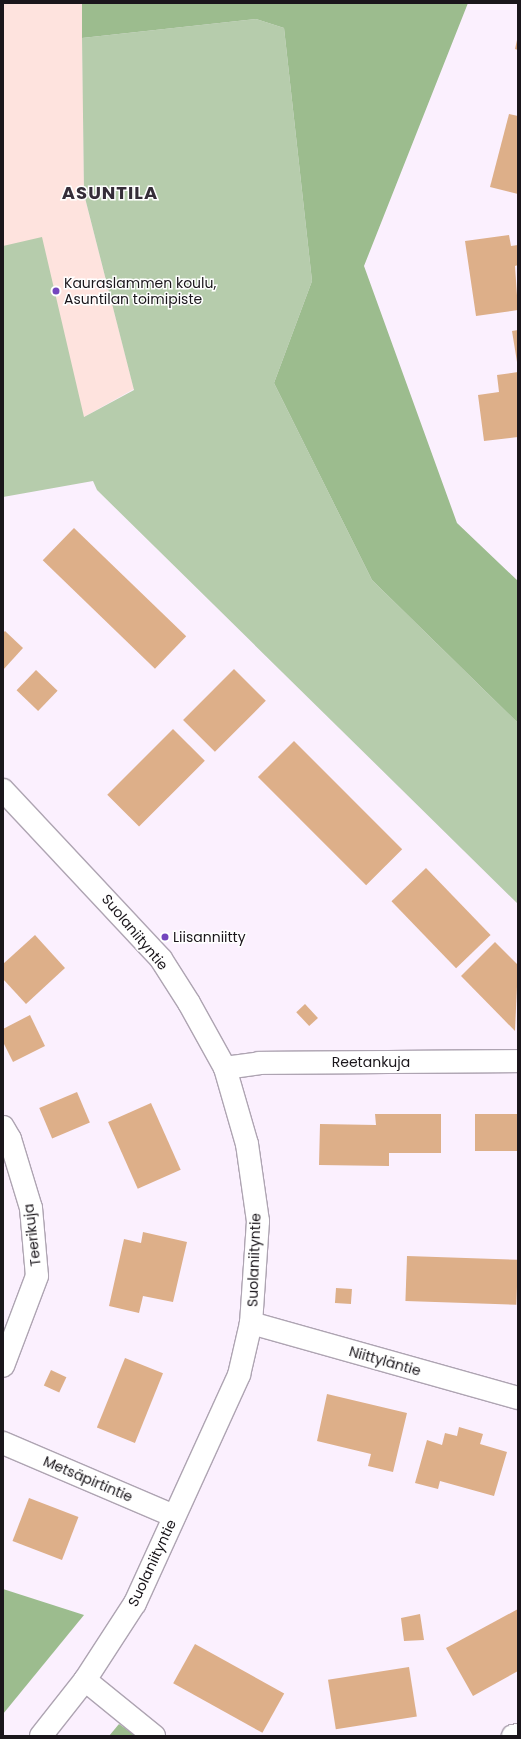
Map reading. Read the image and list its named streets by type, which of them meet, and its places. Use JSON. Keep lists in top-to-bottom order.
{
  "streets": {
    "street": [
      "Suolaniityntie",
      "Reetankuja",
      "Teerikuja",
      "Niittyläntie",
      "Metsäpirtintie"
    ]
  },
  "crossings": [
    ["Suolaniityntie", "Reetankuja"],
    ["Suolaniityntie", "Niittyläntie"],
    ["Suolaniityntie", "Metsäpirtintie"]
  ],
  "districts": ["ASUNTILA"],
  "places": ["Kauraslammen koulu, Asuntilan toimipiste", "Liisanniitty"]
}
